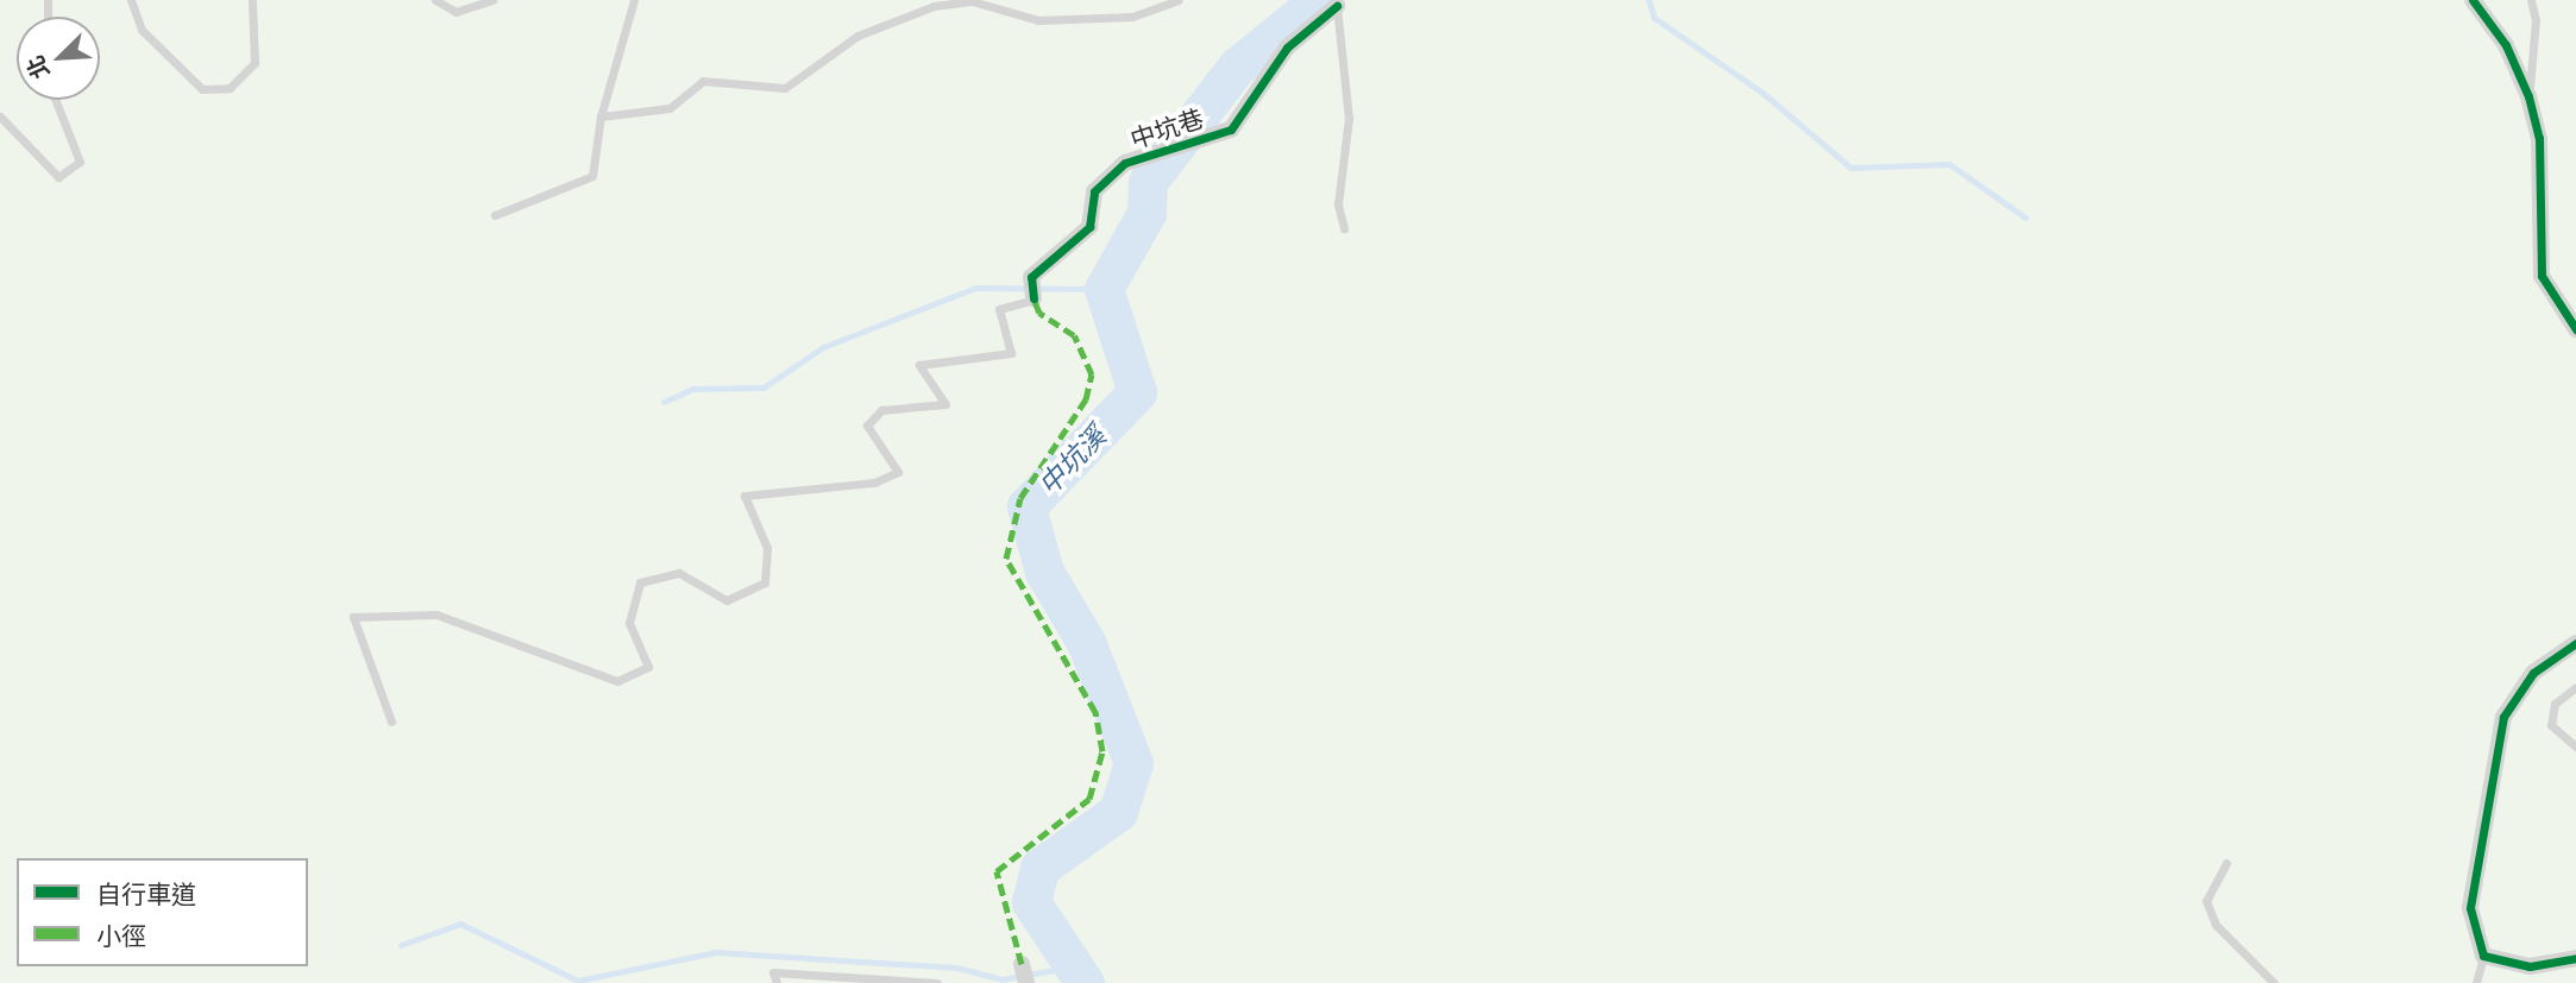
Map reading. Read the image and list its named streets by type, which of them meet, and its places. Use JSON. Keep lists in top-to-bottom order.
{
  "streets": {
    "street": ["中坑巷"]
  },
  "water": ["中坑溪"],
  "legend": ["自行車道", "小徑"],
  "north": "bottom left"
}
